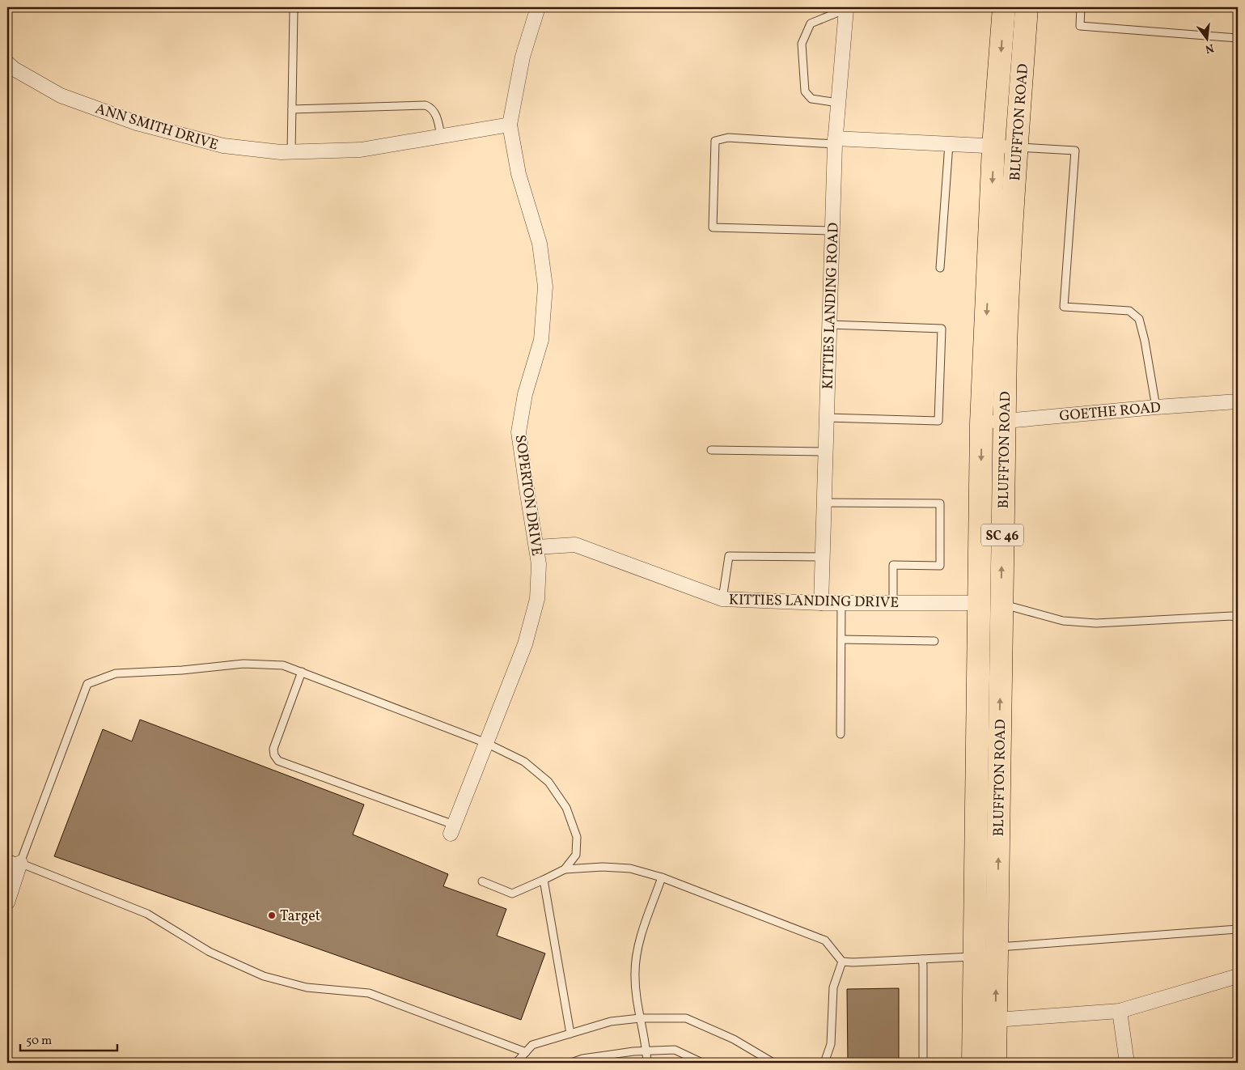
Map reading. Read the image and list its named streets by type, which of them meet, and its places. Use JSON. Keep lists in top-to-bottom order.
{
  "streets": {
    "main road": ["BLUFFTON ROAD", "SC 46"],
    "street": [
      "ANN SMITH DRIVE",
      "KITTIES LANDING ROAD",
      "GOETHE ROAD",
      "SOPERTON DRIVE",
      "KITTIES LANDING DRIVE"
    ]
  },
  "crossings": [
    ["BLUFFTON ROAD", "GOETHE ROAD"],
    ["BLUFFTON ROAD", "KITTIES LANDING DRIVE"],
    ["ANN SMITH DRIVE", "SOPERTON DRIVE"],
    ["KITTIES LANDING ROAD", "KITTIES LANDING DRIVE"],
    ["SOPERTON DRIVE", "KITTIES LANDING DRIVE"]
  ],
  "places": ["Target"],
  "scale_bar": "50 m",
  "north": "bottom"
}
